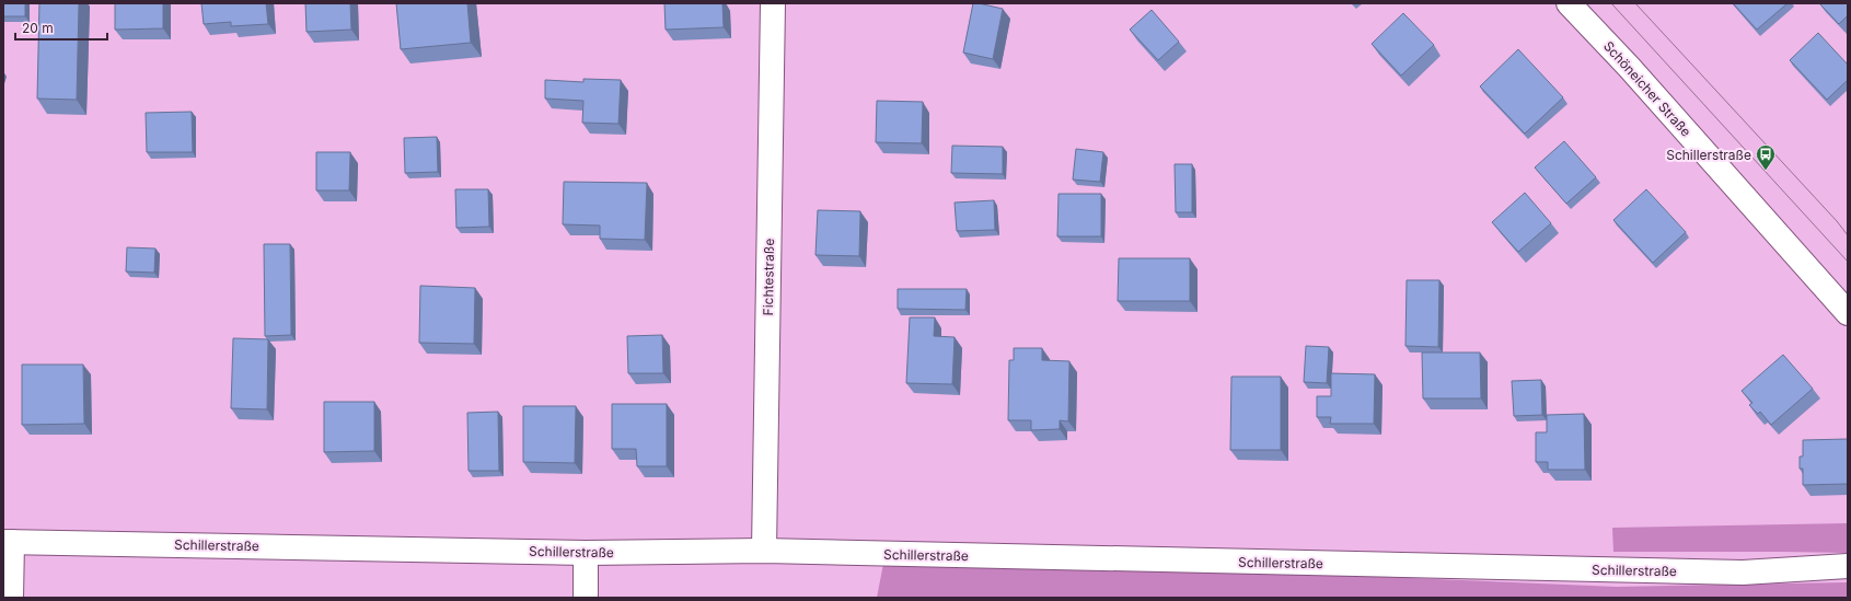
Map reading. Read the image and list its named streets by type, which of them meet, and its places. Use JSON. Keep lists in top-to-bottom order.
{
  "streets": {
    "street": ["Schöneicher Straße", "Fichtestraße", "Schillerstraße"]
  },
  "crossings": [
    ["Fichtestraße", "Schillerstraße"]
  ],
  "places": {
    "bus stop": ["Schillerstraße"]
  },
  "scale_bar": "20 m"
}
